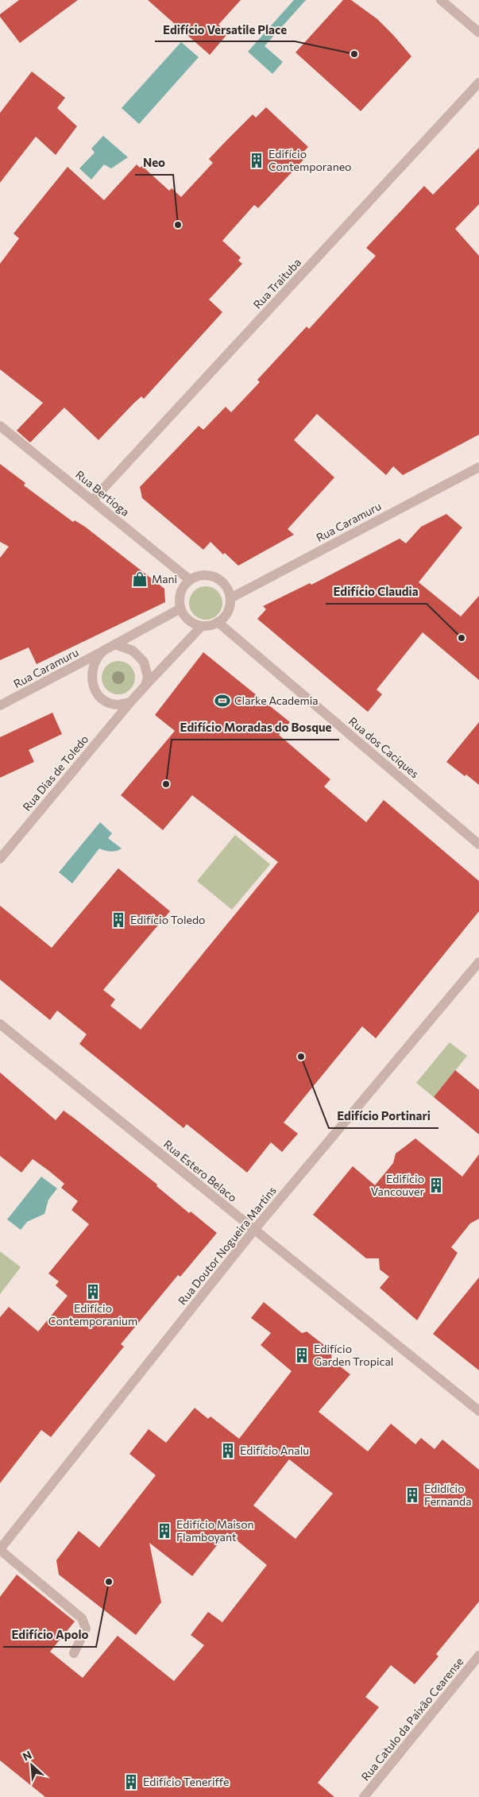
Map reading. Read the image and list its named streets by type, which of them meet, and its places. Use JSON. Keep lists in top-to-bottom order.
{
  "streets": {
    "street": [
      "Rua Traituba",
      "Rua Bertioga",
      "Rua Caramuru",
      "Rua dos Caciques",
      "Rua Dias de Toledo",
      "Rua Estero Belaco",
      "Rua Doutor Nogueira Martins",
      "Rua Catulo da Paixão Cearense"
    ]
  },
  "crossings": [
    ["Rua Traituba", "Rua Bertioga"],
    ["Rua Bertioga", "Rua Caramuru"],
    ["Rua Bertioga", "Rua dos Caciques"],
    ["Rua Caramuru", "Rua dos Caciques"],
    ["Rua Caramuru", "Rua Dias de Toledo"],
    ["Rua Estero Belaco", "Rua Doutor Nogueira Martins"]
  ],
  "places": {
    "other": [
      "Edifício Versatile Place",
      "Neo",
      "Edifício Claudia",
      "Edifício Moradas do Bosque",
      "Edifício Portinari",
      "Edifício Apolo"
    ],
    "building": [
      "Edifício Contemporaneo",
      "Edifício Toledo",
      "Edifício Vancouver",
      "Edifício Contemporanium",
      "Edifício Garden Tropical",
      "Edifício Analu",
      "Edidício Fernanda",
      "Edifício Maison Flamboyant",
      "Edifício Teneriffe"
    ],
    "shop": ["Mani"],
    "sports": ["Clarke Academia"]
  },
  "north": "top left"
}
